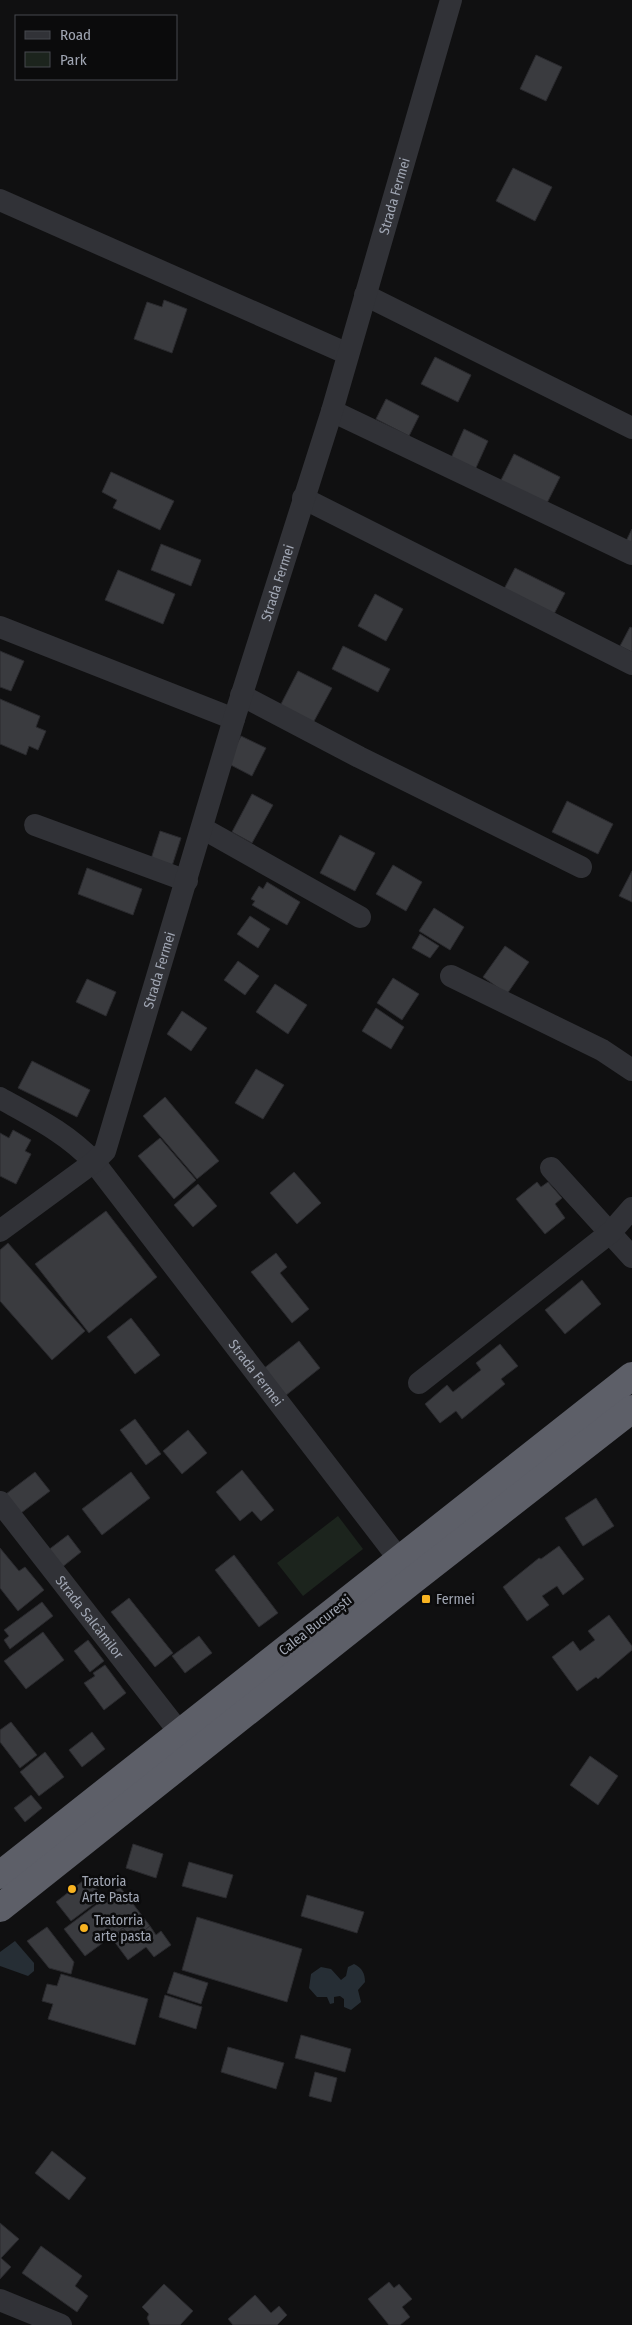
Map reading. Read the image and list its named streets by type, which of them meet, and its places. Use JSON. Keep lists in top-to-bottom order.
{
  "streets": {
    "highway": ["Calea București"],
    "street": ["Strada Fermei", "Strada Salcâmilor"]
  },
  "crossings": [
    ["Strada Fermei", "Calea București"],
    ["Strada Salcâmilor", "Calea București"]
  ],
  "places": {
    "transit": ["Fermei"],
    "other": ["Tratoria Arte Pasta", "Tratorria arte pasta"]
  },
  "legend": ["Road", "Park"]
}
